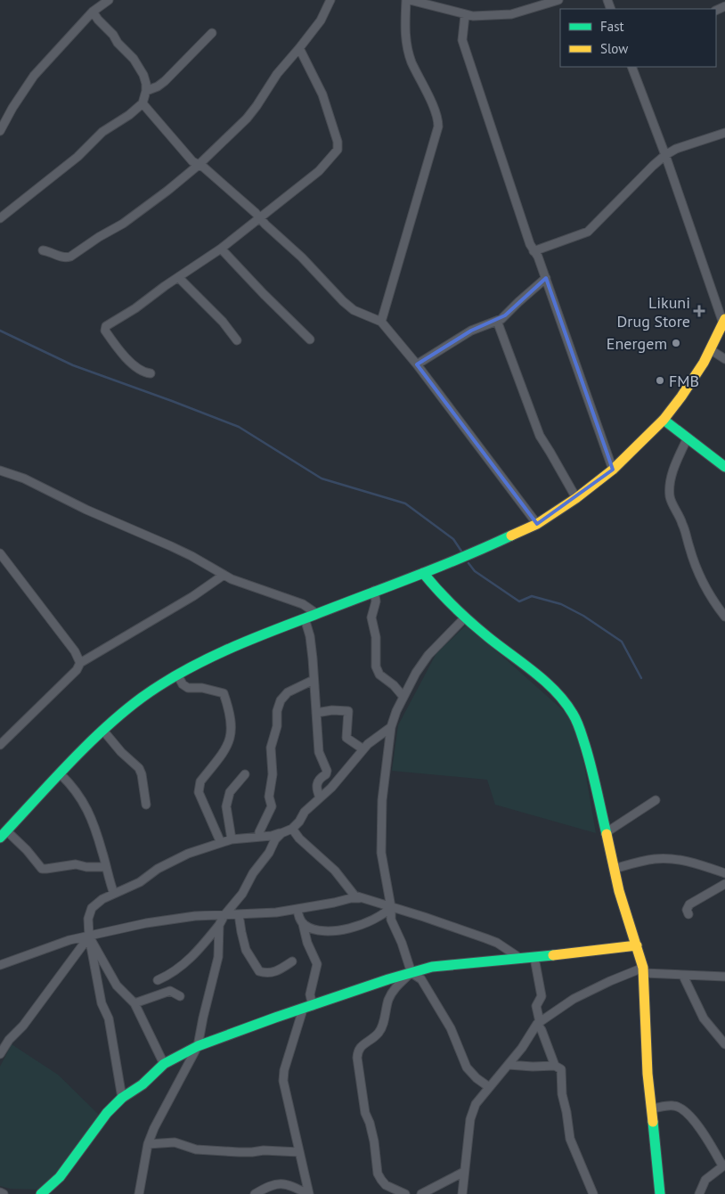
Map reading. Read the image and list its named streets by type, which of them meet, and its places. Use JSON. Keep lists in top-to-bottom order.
{
  "places": {
    "health": ["Likuni Drug Store"],
    "other": ["Energem", "FMB"]
  },
  "legend": ["Fast", "Slow"]
}
